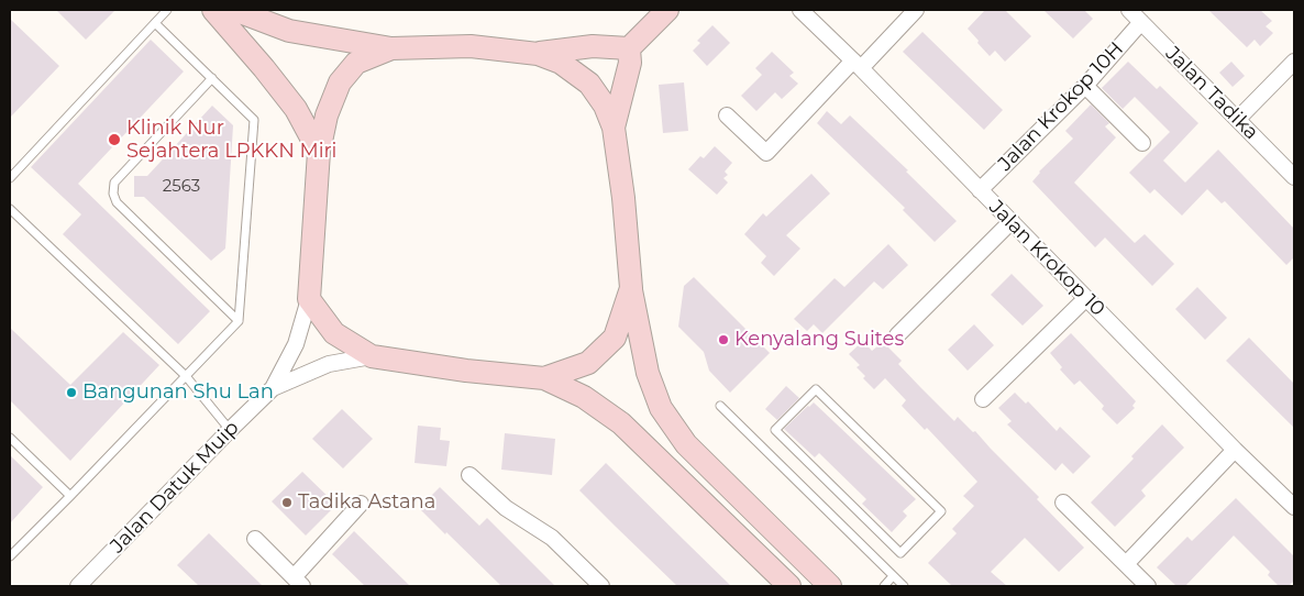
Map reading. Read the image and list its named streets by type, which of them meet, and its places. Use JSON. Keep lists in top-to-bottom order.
{
  "streets": {
    "street": [
      "Jalan Tadika",
      "Jalan Krokop 10H",
      "Jalan Krokop 10",
      "Jalan Datuk Muip"
    ]
  },
  "crossings": [
    ["Jalan Tadika", "Jalan Krokop 10H"],
    ["Jalan Krokop 10H", "Jalan Krokop 10"]
  ],
  "places": [
    "Klinik Nur Sejahtera LPKKN Miri",
    "Kenyalang Suites",
    "Bangunan Shu Lan",
    "Tadika Astana"
  ],
  "house_numbers": ["2563"]
}
